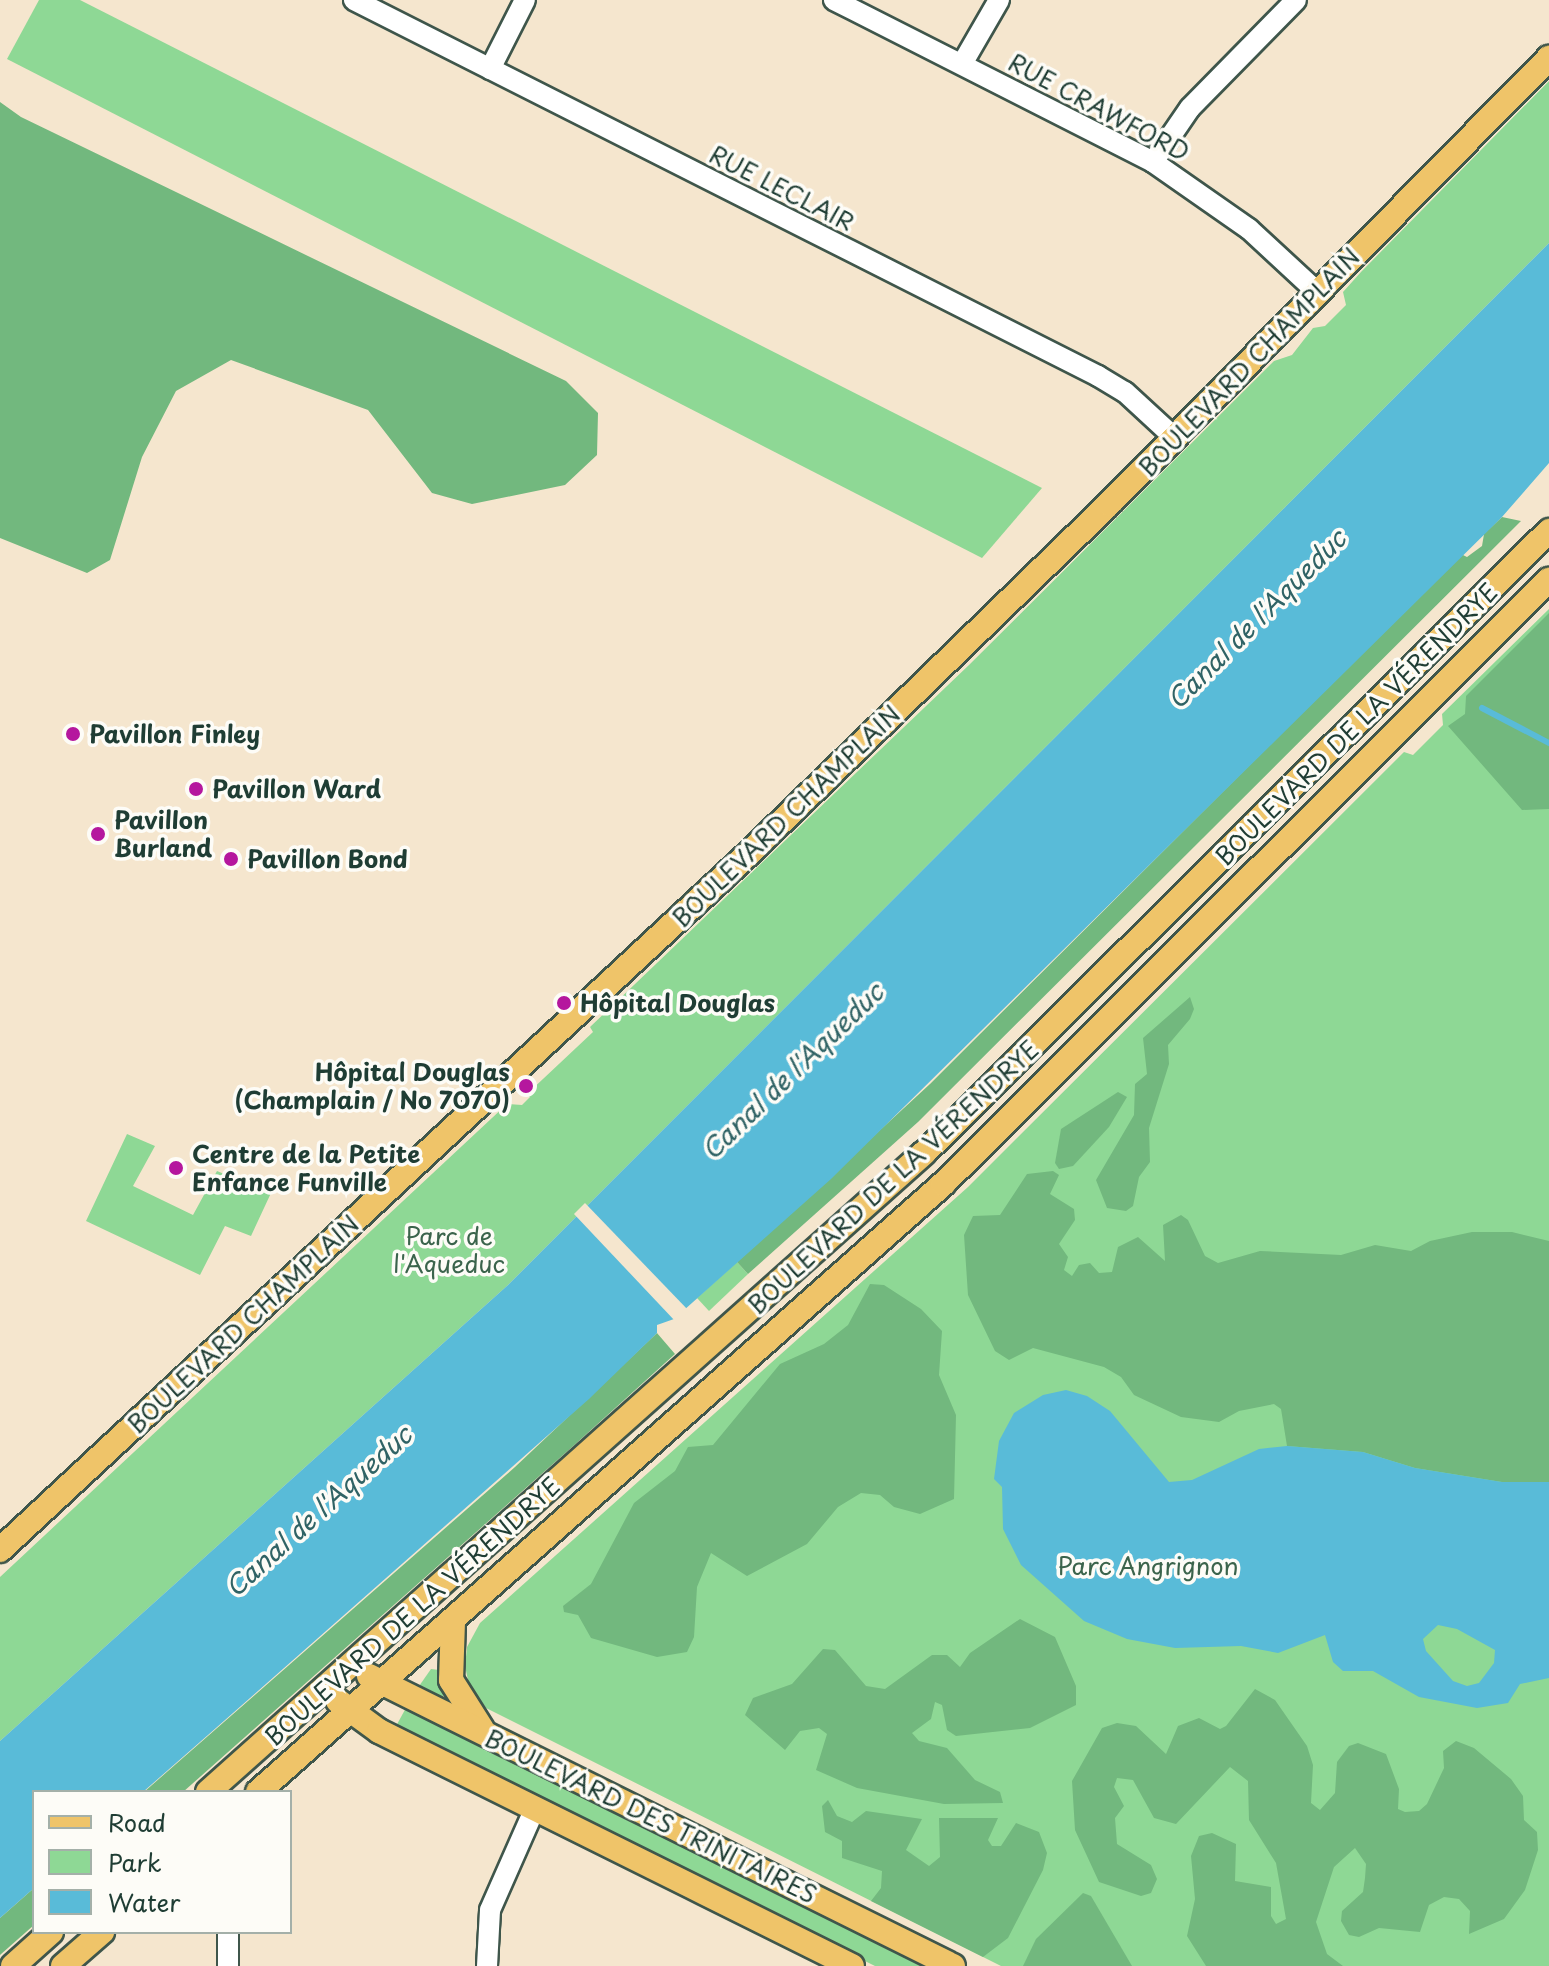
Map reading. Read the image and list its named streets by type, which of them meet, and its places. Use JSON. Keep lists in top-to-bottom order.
{
  "streets": {
    "main road": ["BOULEVARD CHAMPLAIN", "BOULEVARD DE LA VÉRENDRYE", "BOULEVARD DES TRINITAIRES"],
    "street": ["RUE CRAWFORD", "RUE LECLAIR"]
  },
  "crossings": [
    ["RUE CRAWFORD", "BOULEVARD CHAMPLAIN"],
    ["RUE LECLAIR", "BOULEVARD CHAMPLAIN"],
    ["BOULEVARD DE LA VÉRENDRYE", "BOULEVARD DES TRINITAIRES"]
  ],
  "water": ["Canal de l'Aqueduc"],
  "parks": ["Parc de l'Aqueduc", "Parc Angrignon"],
  "places": [
    "Pavillon Finley",
    "Pavillon Ward",
    "Pavillon Burland",
    "Pavillon Bond",
    "Hôpital Douglas",
    "Hôpital Douglas (Champlain / No 7070)",
    "Centre de la Petite Enfance Funville"
  ],
  "legend": ["Road", "Park", "Water"]
}
